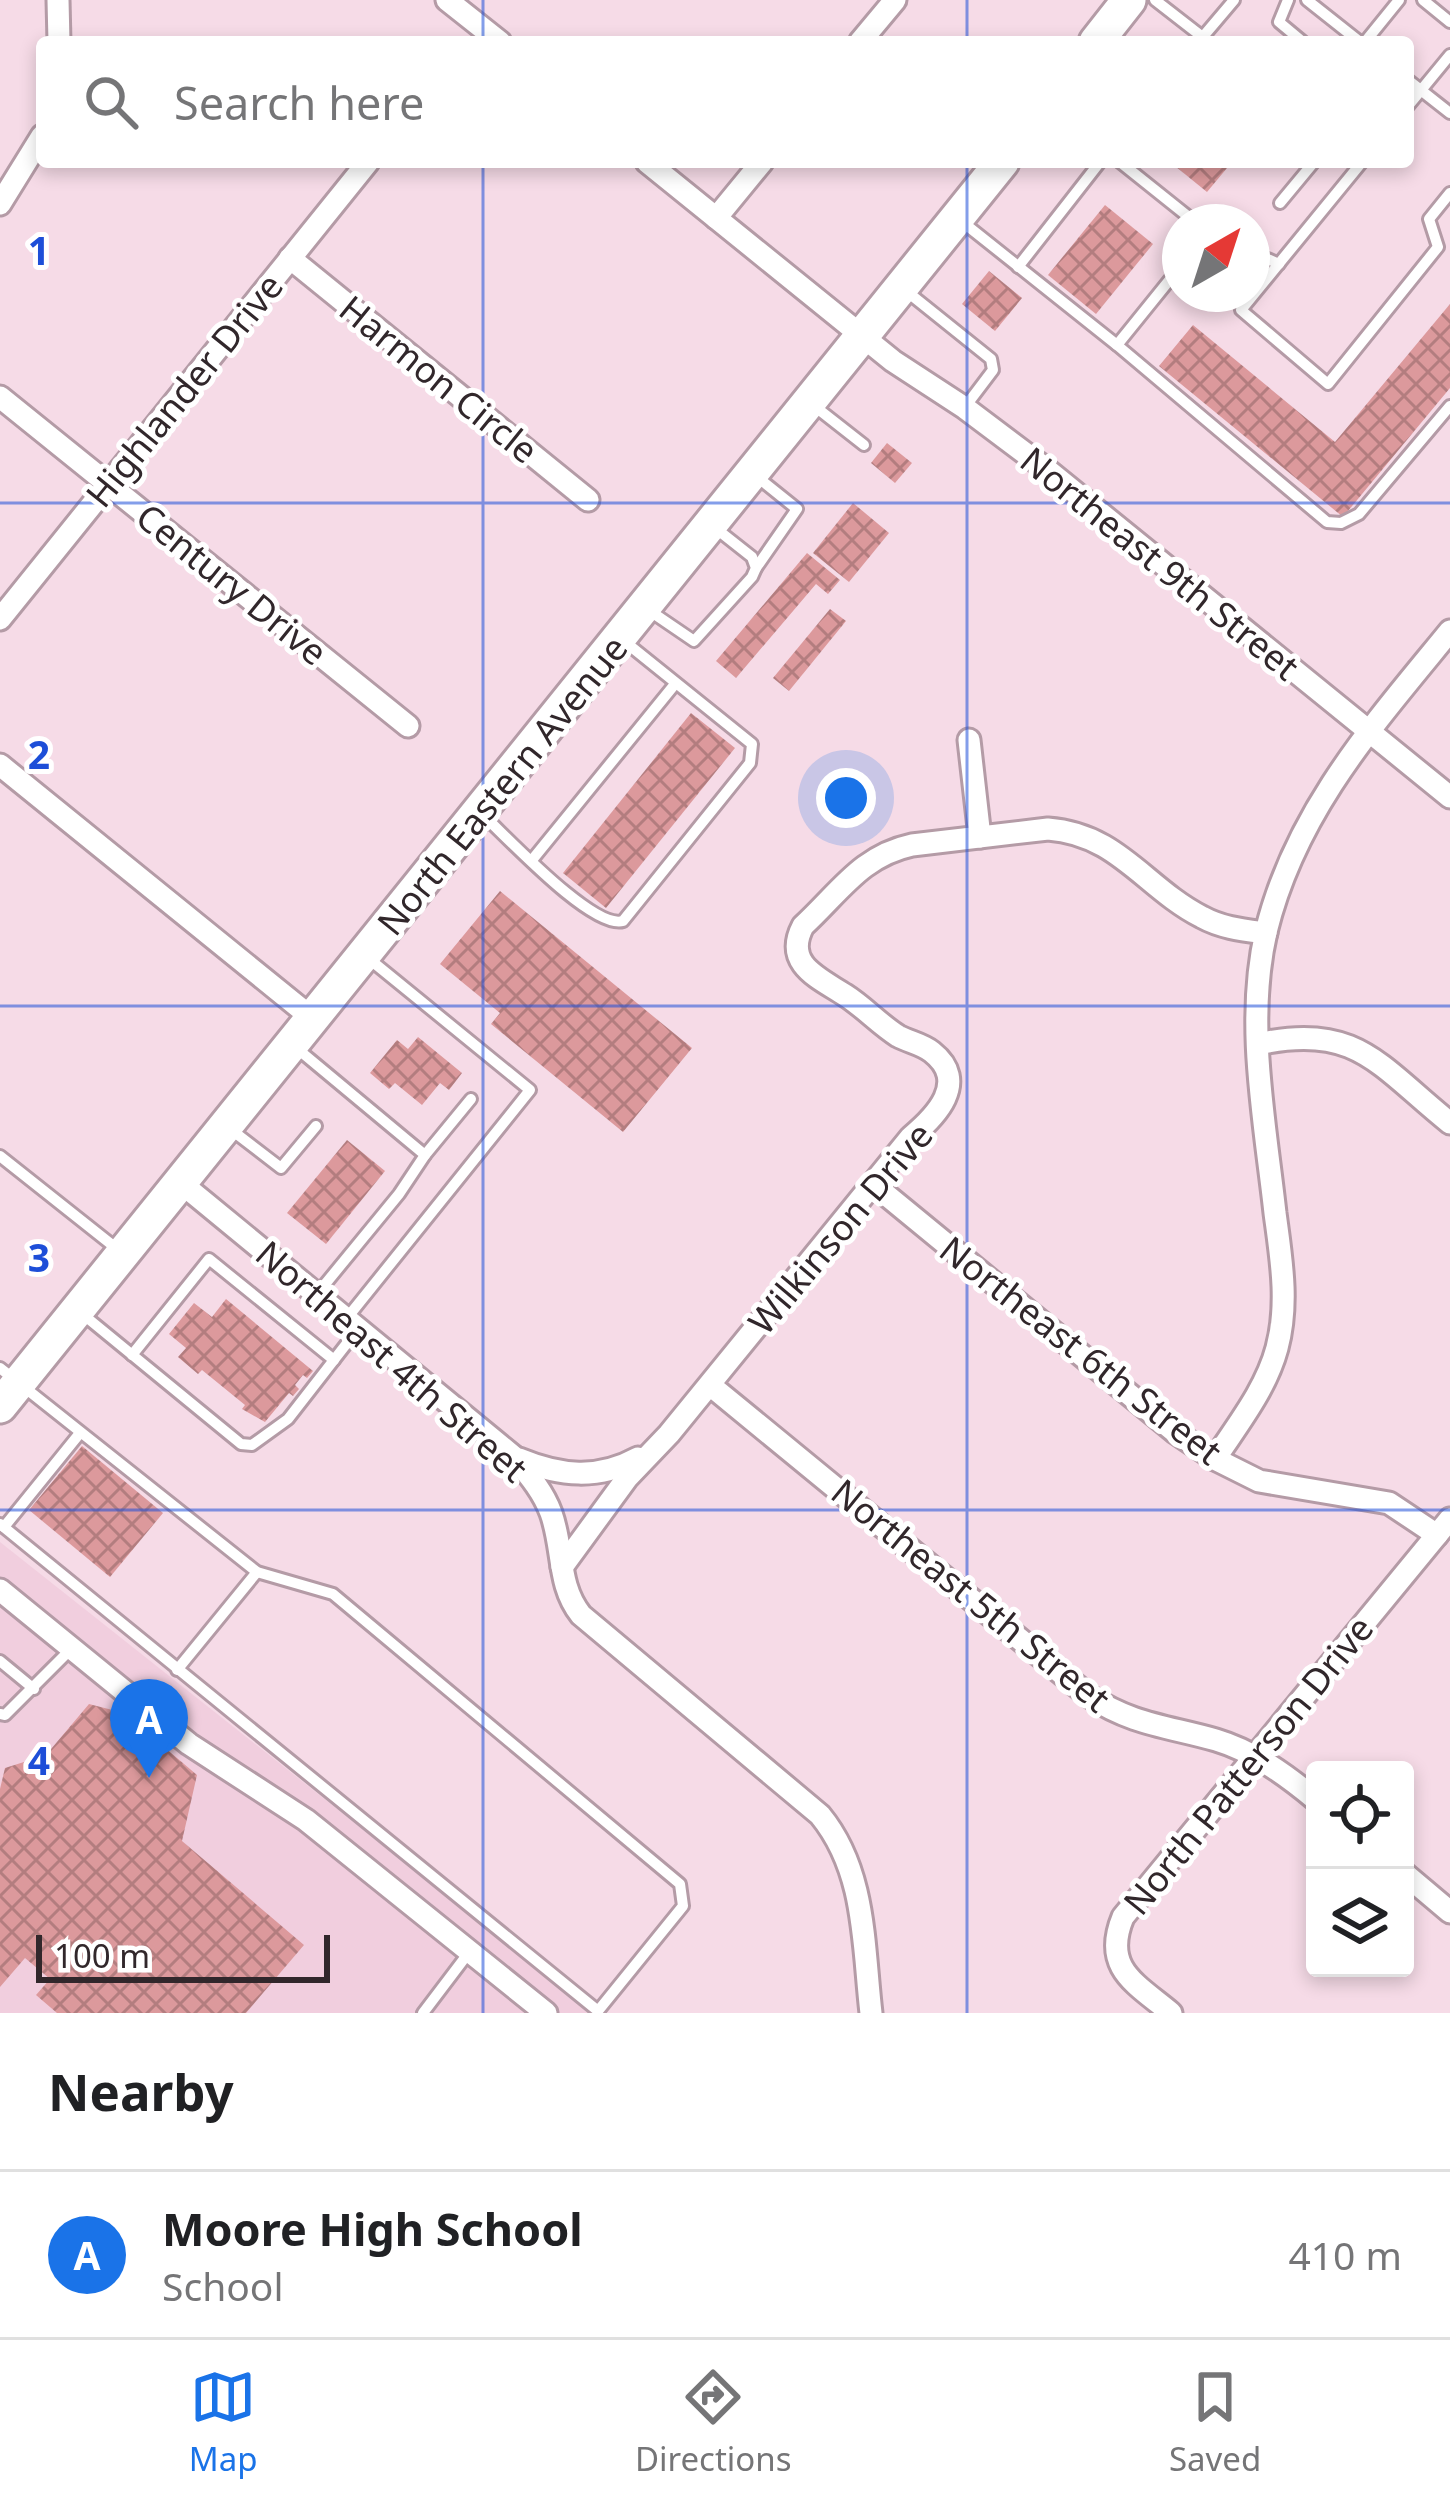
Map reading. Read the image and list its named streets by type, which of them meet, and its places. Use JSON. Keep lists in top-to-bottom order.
{
  "streets": {
    "main road": ["North Eastern Avenue"],
    "street": [
      "Harmon Circle",
      "Highlander Drive",
      "Northeast 9th Street",
      "Century Drive",
      "Wilkinson Drive",
      "Northeast 6th Street",
      "Northeast 4th Street",
      "Northeast 5th Street",
      "North Patterson Drive"
    ]
  },
  "crossings": [
    ["Harmon Circle", "Highlander Drive"],
    ["Highlander Drive", "Century Drive"],
    ["Northeast 9th Street", "North Eastern Avenue"],
    ["North Eastern Avenue", "Northeast 4th Street"],
    ["Wilkinson Drive", "Northeast 6th Street"],
    ["Wilkinson Drive", "Northeast 4th Street"],
    ["Wilkinson Drive", "Northeast 5th Street"],
    ["Northeast 6th Street", "North Patterson Drive"],
    ["Northeast 5th Street", "North Patterson Drive"]
  ],
  "scale_bar": "100 m",
  "north": "top right",
  "page": {
    "search": "Search here",
    "pins": "A",
    "scale": "100 m",
    "heading": "Nearby",
    "list": [
      {
        "mark": "A",
        "name": "Moore High School",
        "note": "School",
        "value": "410 m"
      }
    ],
    "nav": ["Map", "Directions", "Saved"]
  },
  "grid": {
    "rows": [
      "1",
      "2",
      "3",
      "4"
    ]
  }
}
